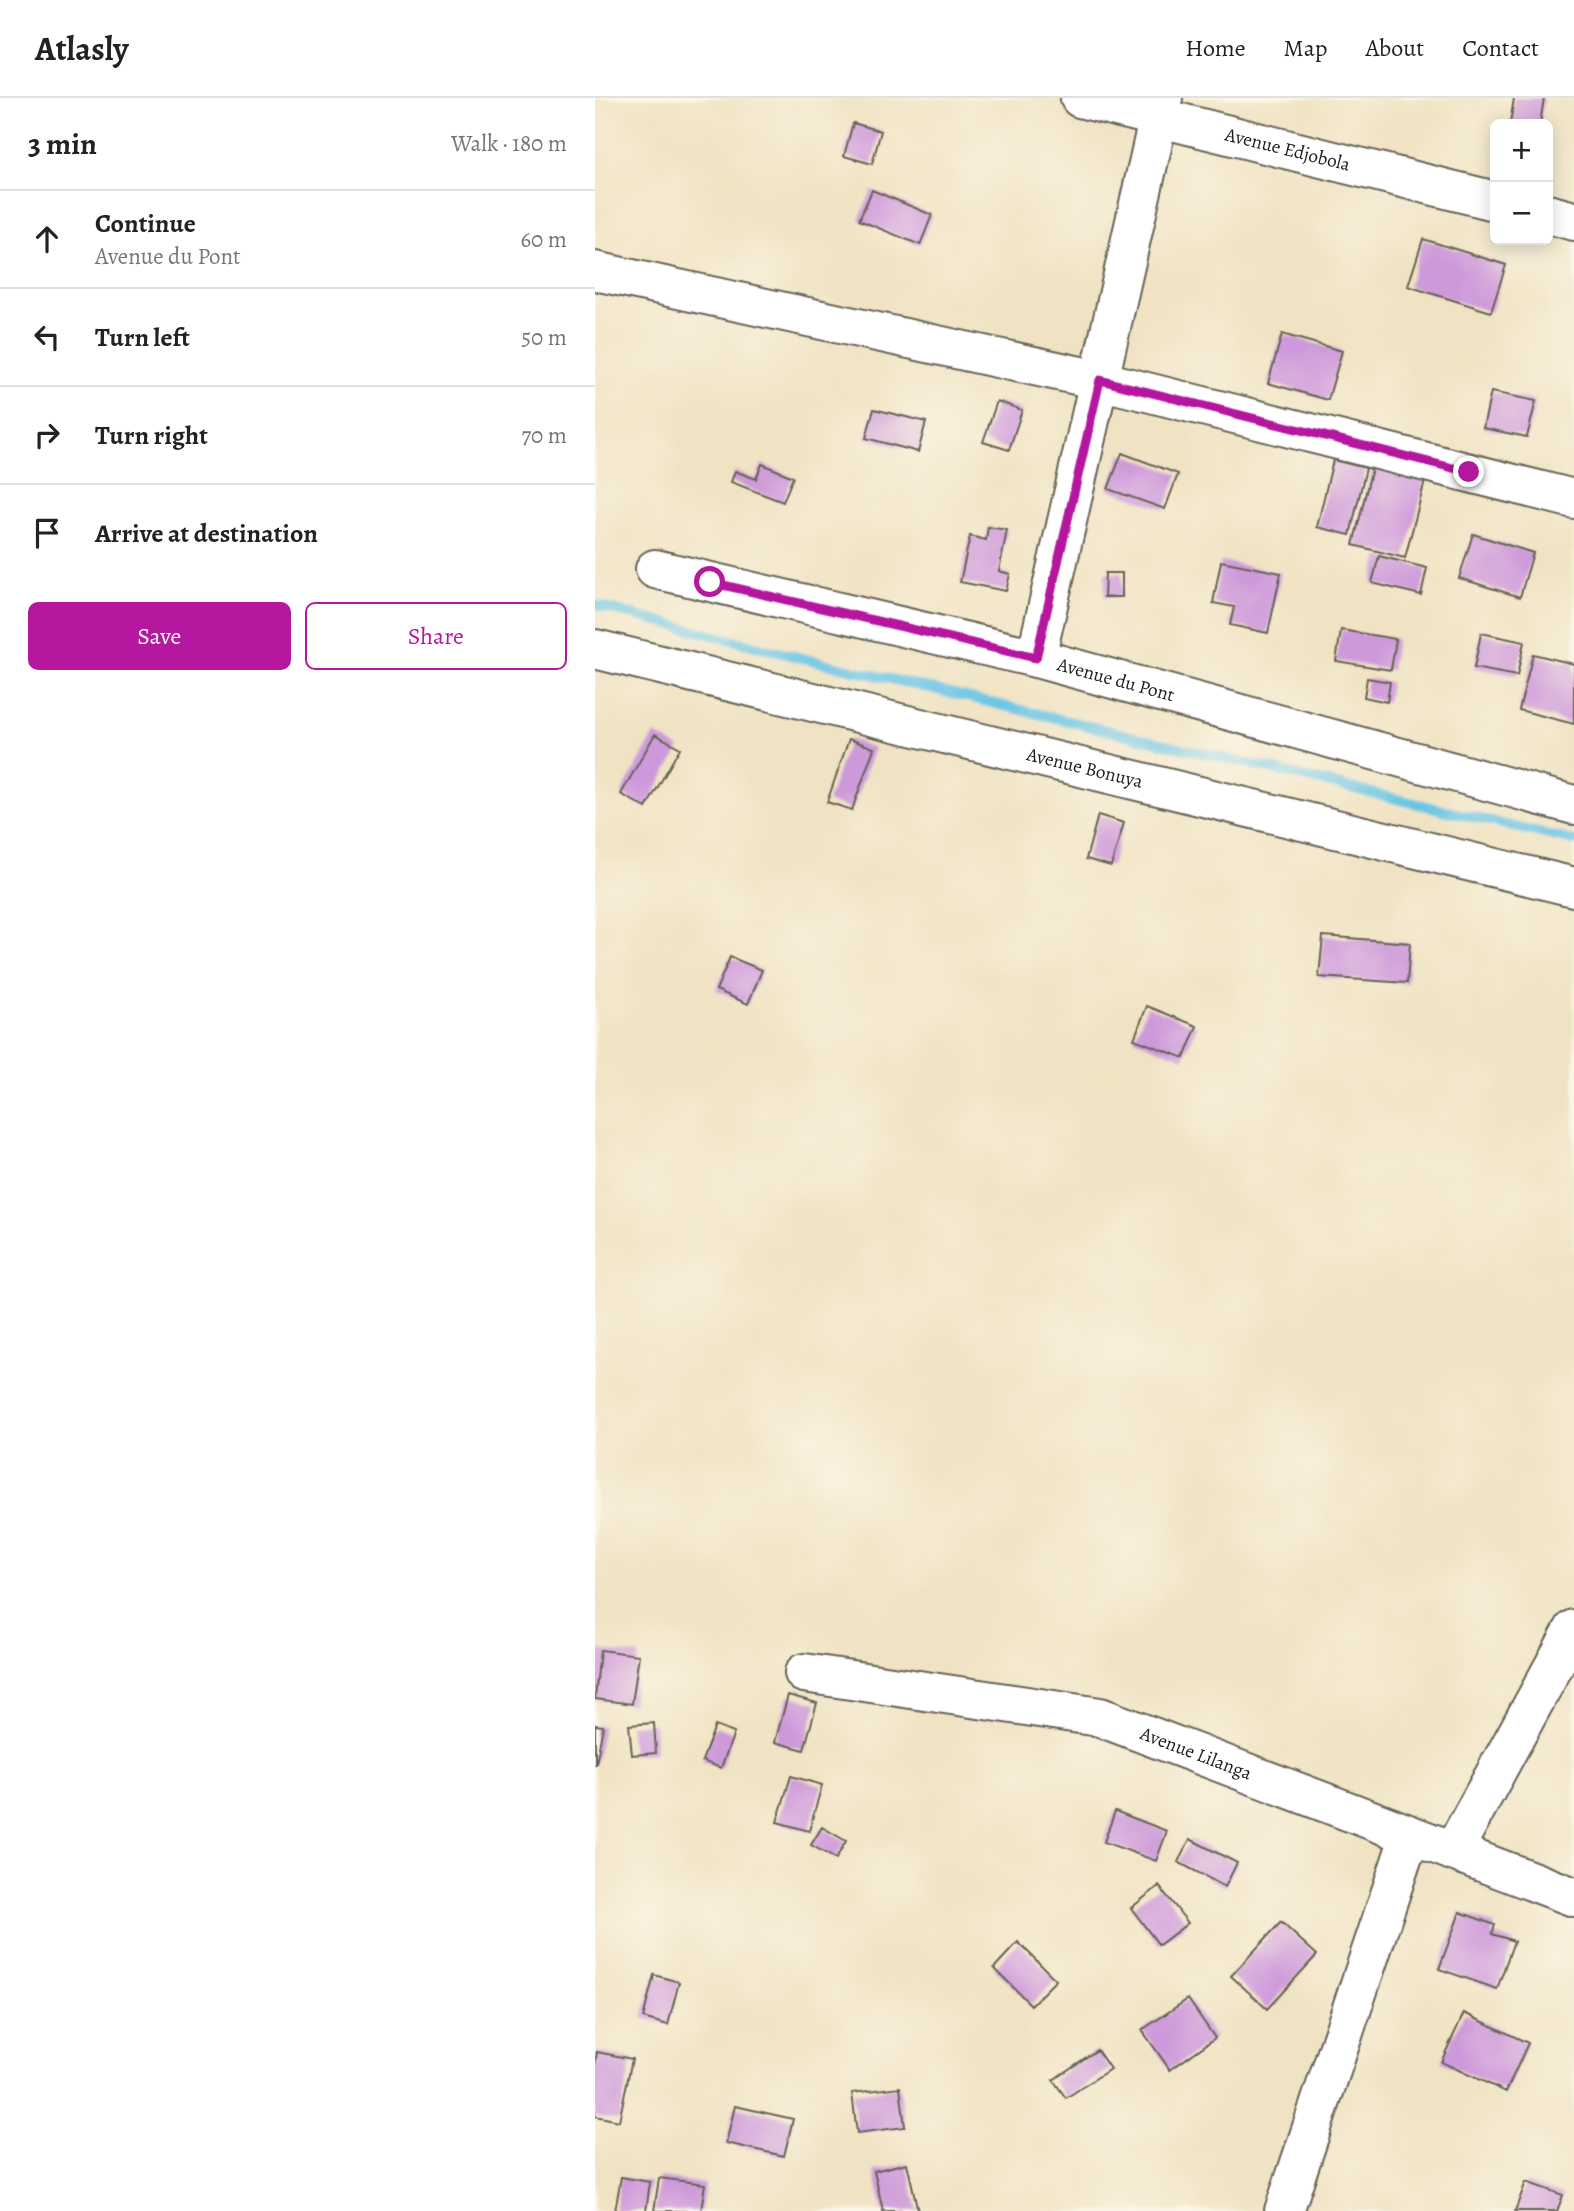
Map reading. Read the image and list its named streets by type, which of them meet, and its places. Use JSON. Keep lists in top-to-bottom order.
{
  "streets": {
    "street": [
      "Avenue Edjobola",
      "Avenue du Pont",
      "Avenue Bonuya",
      "Avenue Lilanga"
    ]
  },
  "page": {
    "header": "Atlasly",
    "nav": [
      "Home",
      "Map",
      "About",
      "Contact"
    ],
    "heading": ["3 min", "Walk · 180 m"],
    "map_buttons": ["+", "−"],
    "list": [
      ["Continue", "Avenue du Pont", "60 m"],
      ["Turn left", "50 m"],
      ["Turn right", "70 m"],
      "Arrive at destination"
    ],
    "buttons": ["Save", "Share"]
  }
}
